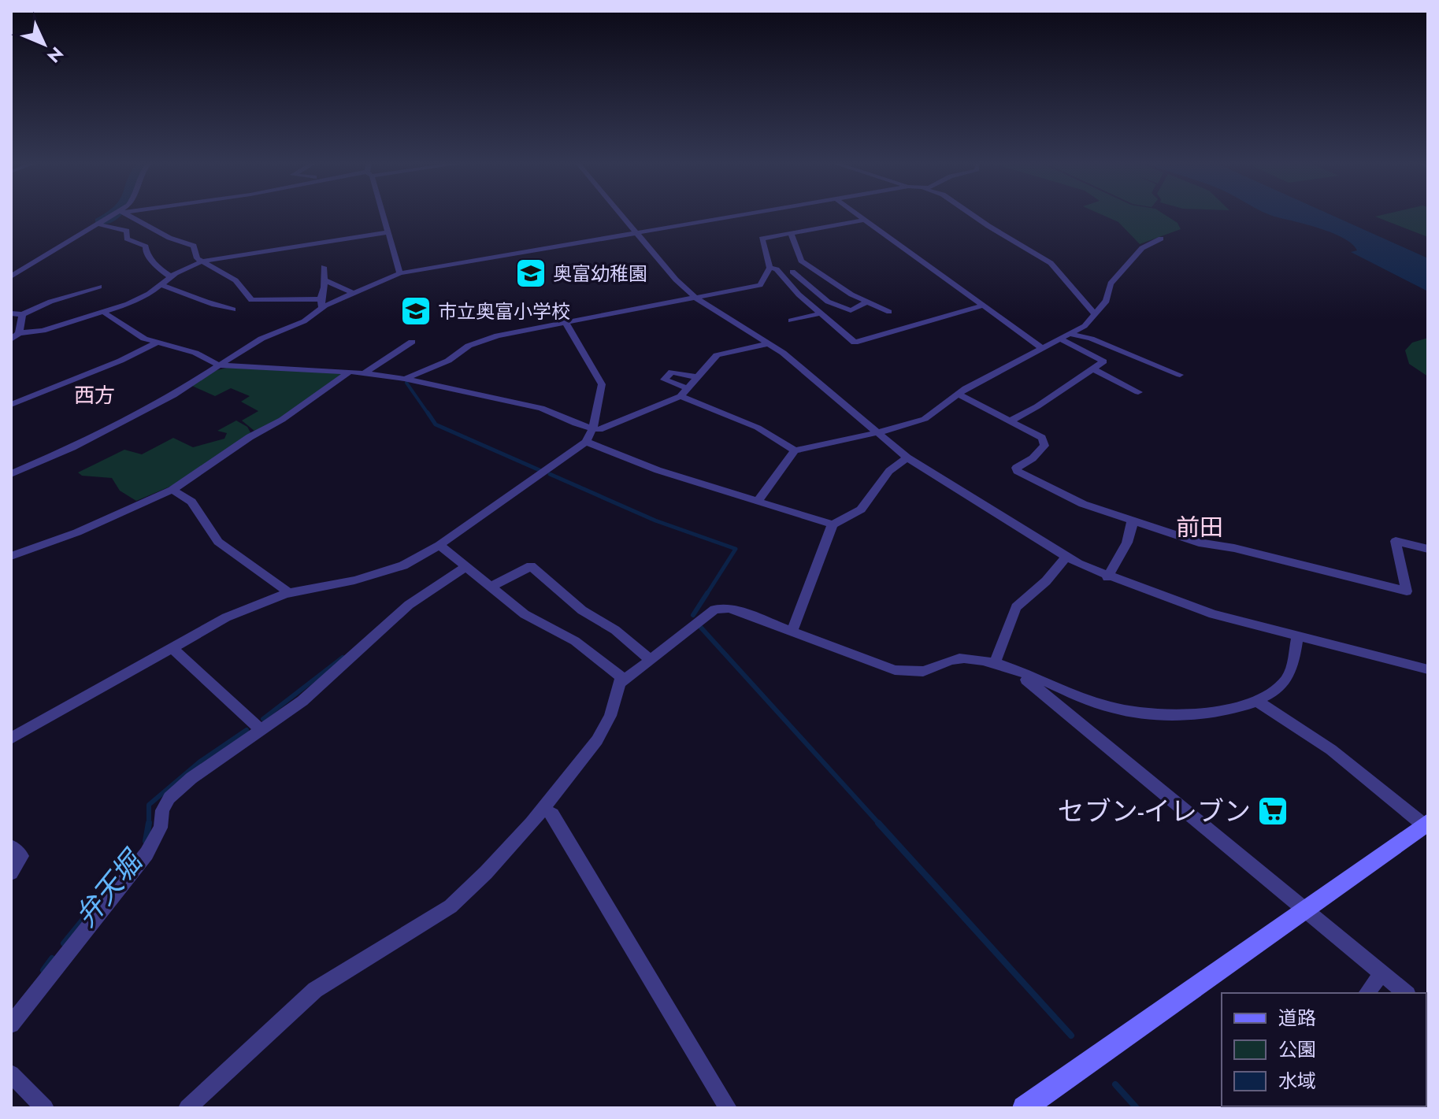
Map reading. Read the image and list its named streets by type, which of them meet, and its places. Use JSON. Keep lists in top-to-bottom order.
{
  "districts": ["西方", "前田"],
  "water": ["弁天堀"],
  "places": {
    "school or university": ["奥富幼稚園", "市立奥富小学校"],
    "supermarket": ["セブン-イレブン"]
  },
  "legend": ["道路", "公園", "水域"],
  "north": "bottom right"
}
